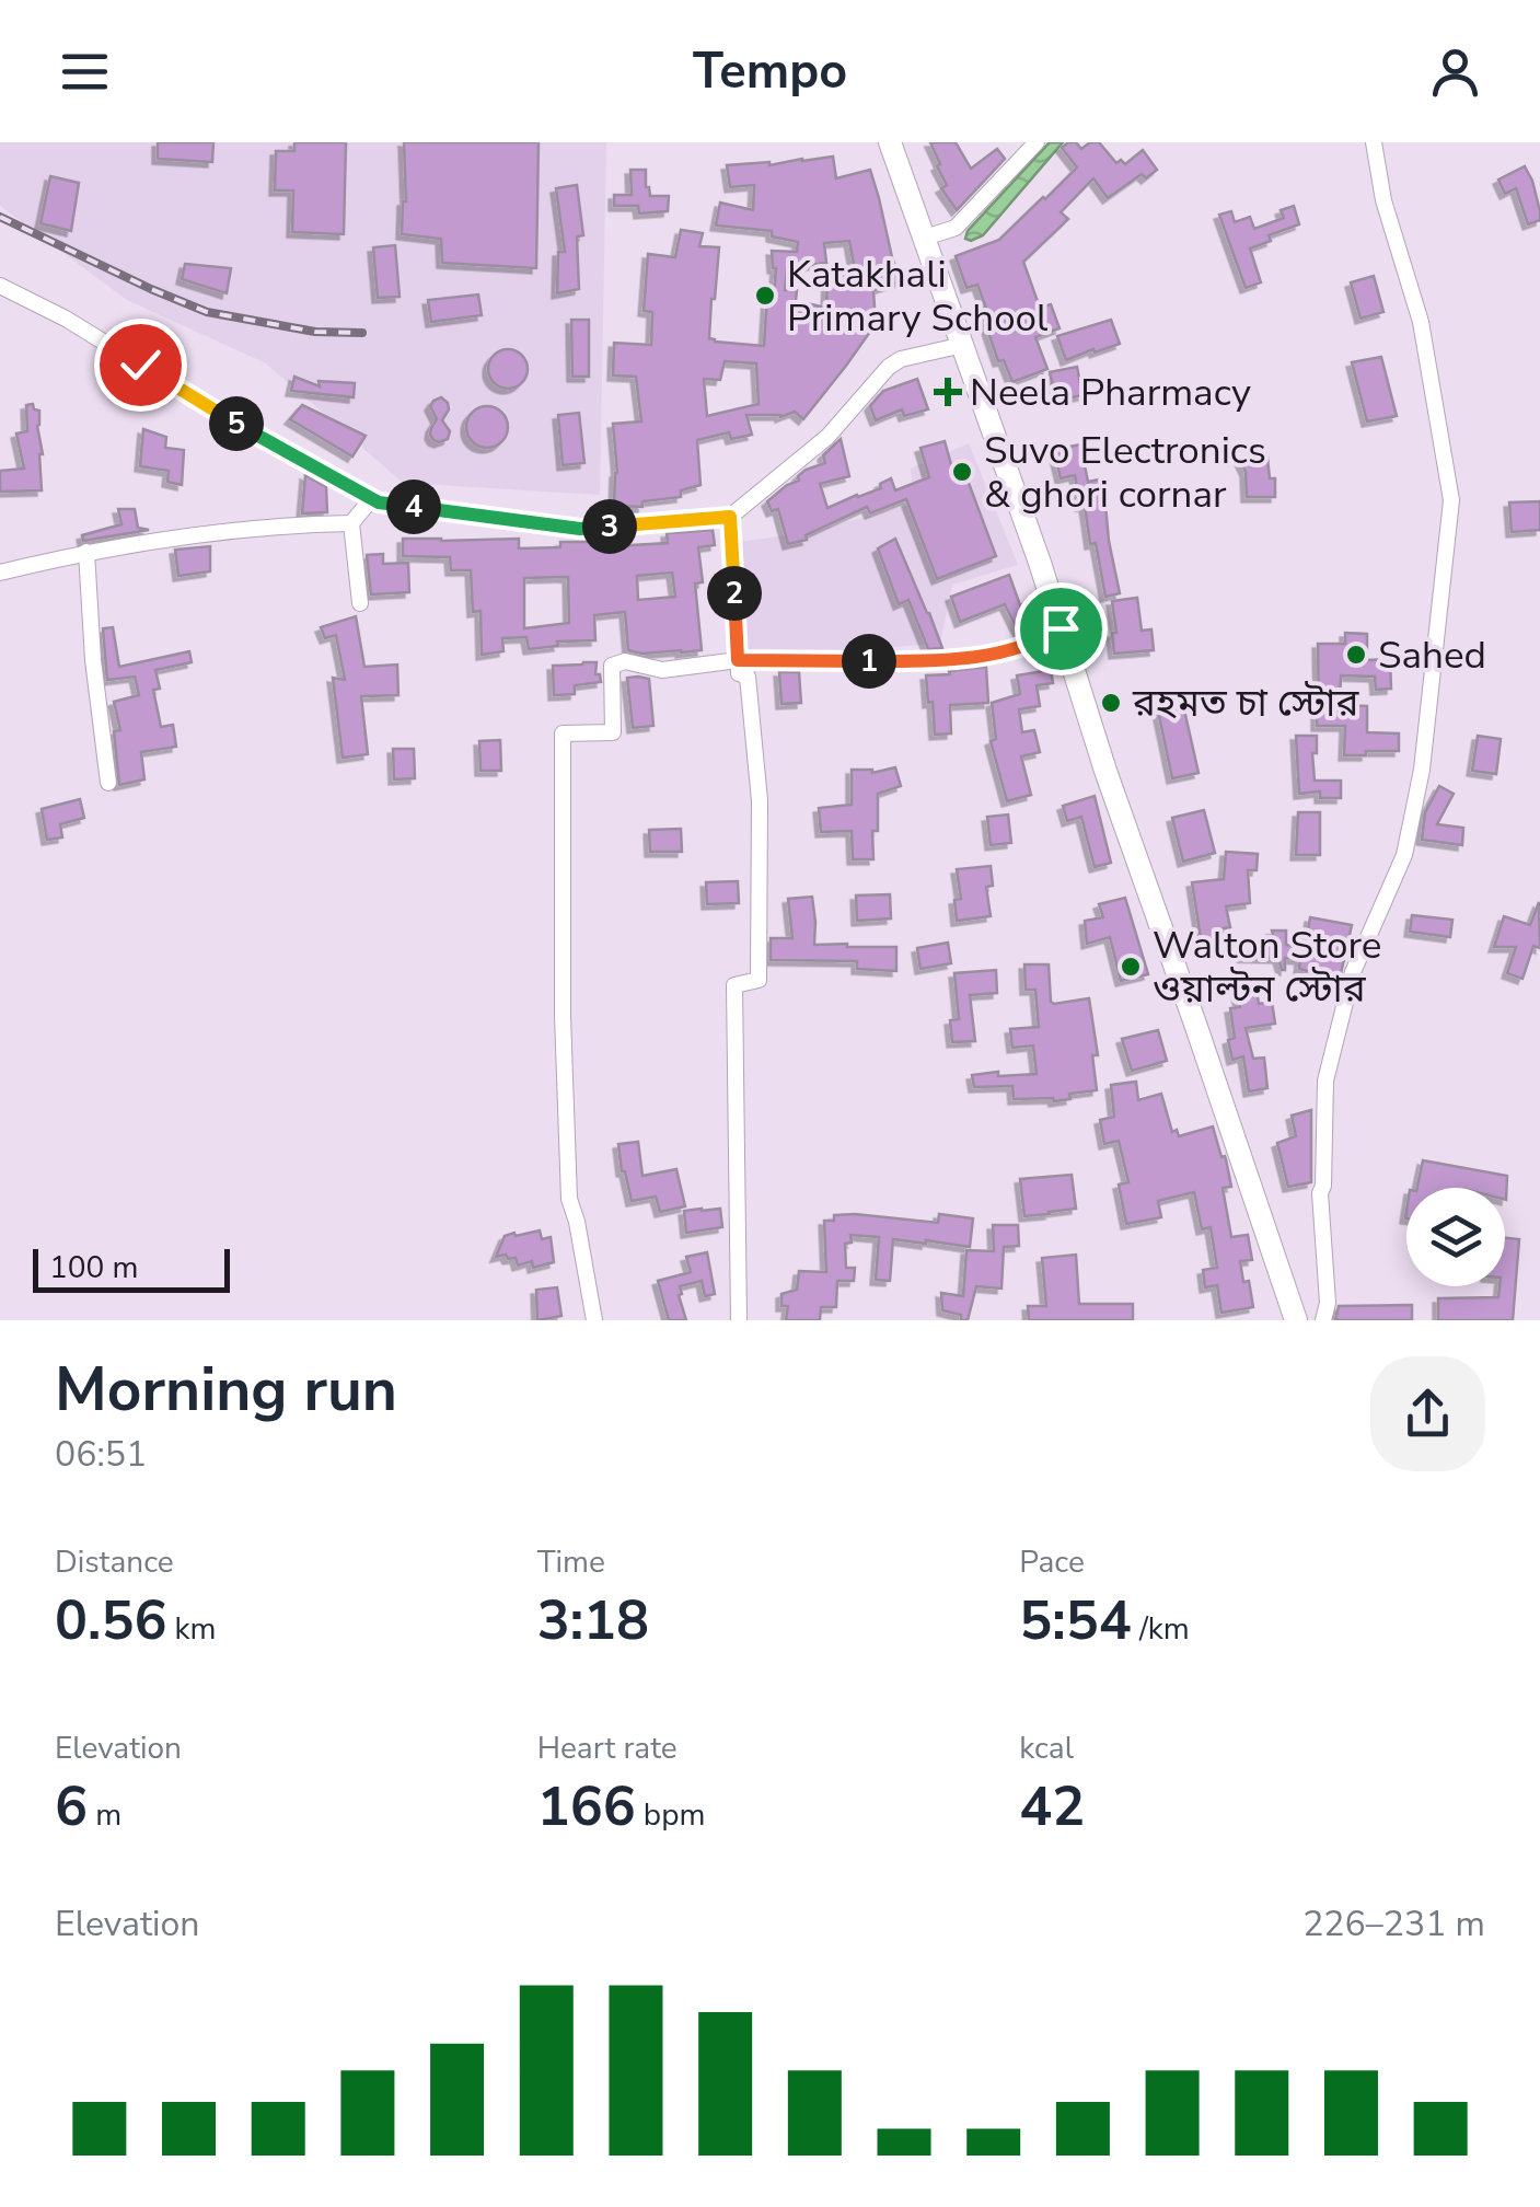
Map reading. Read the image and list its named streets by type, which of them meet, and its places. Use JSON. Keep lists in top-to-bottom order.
{
  "places": {
    "other": [
      "Katakhali Primary School",
      "Suvo Electronics & ghori cornar",
      "Sahed",
      "রহমত চা স্টোর",
      "Walton Store ওয়াল্টন স্টোর"
    ],
    "health": ["Neela Pharmacy"]
  },
  "scale_bar": "100 m",
  "page": {
    "header": "Tempo",
    "pins": [
      "5",
      "4",
      "3",
      "2",
      "1"
    ],
    "scale": "100 m",
    "heading": ["Morning run", "06:51"],
    "stats": [
      ["Distance", "0.56 km"],
      ["Time", "3:18"],
      ["Pace", "5:54 /km"],
      ["Elevation", "6 m"],
      ["Heart rate", "166 bpm"],
      ["kcal", "42"]
    ],
    "chart": ["Elevation", "226–231 m"]
  }
}
